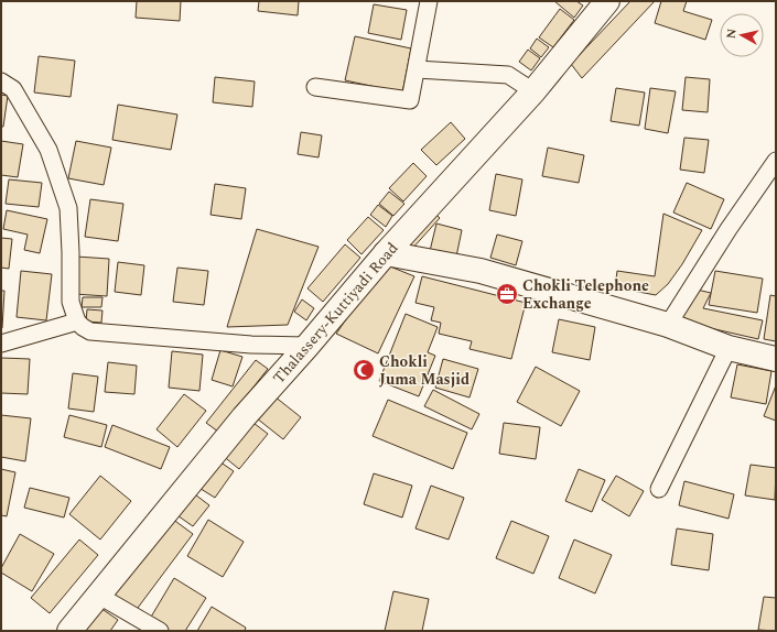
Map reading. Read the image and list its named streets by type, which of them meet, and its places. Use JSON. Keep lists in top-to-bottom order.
{
  "streets": {
    "main road": ["Thalassery-Kuttiyadi Road"]
  },
  "places": {
    "office": ["Chokli Telephone Exchange"],
    "mosque": ["Chokli Juma Masjid"]
  },
  "north": "left"
}
